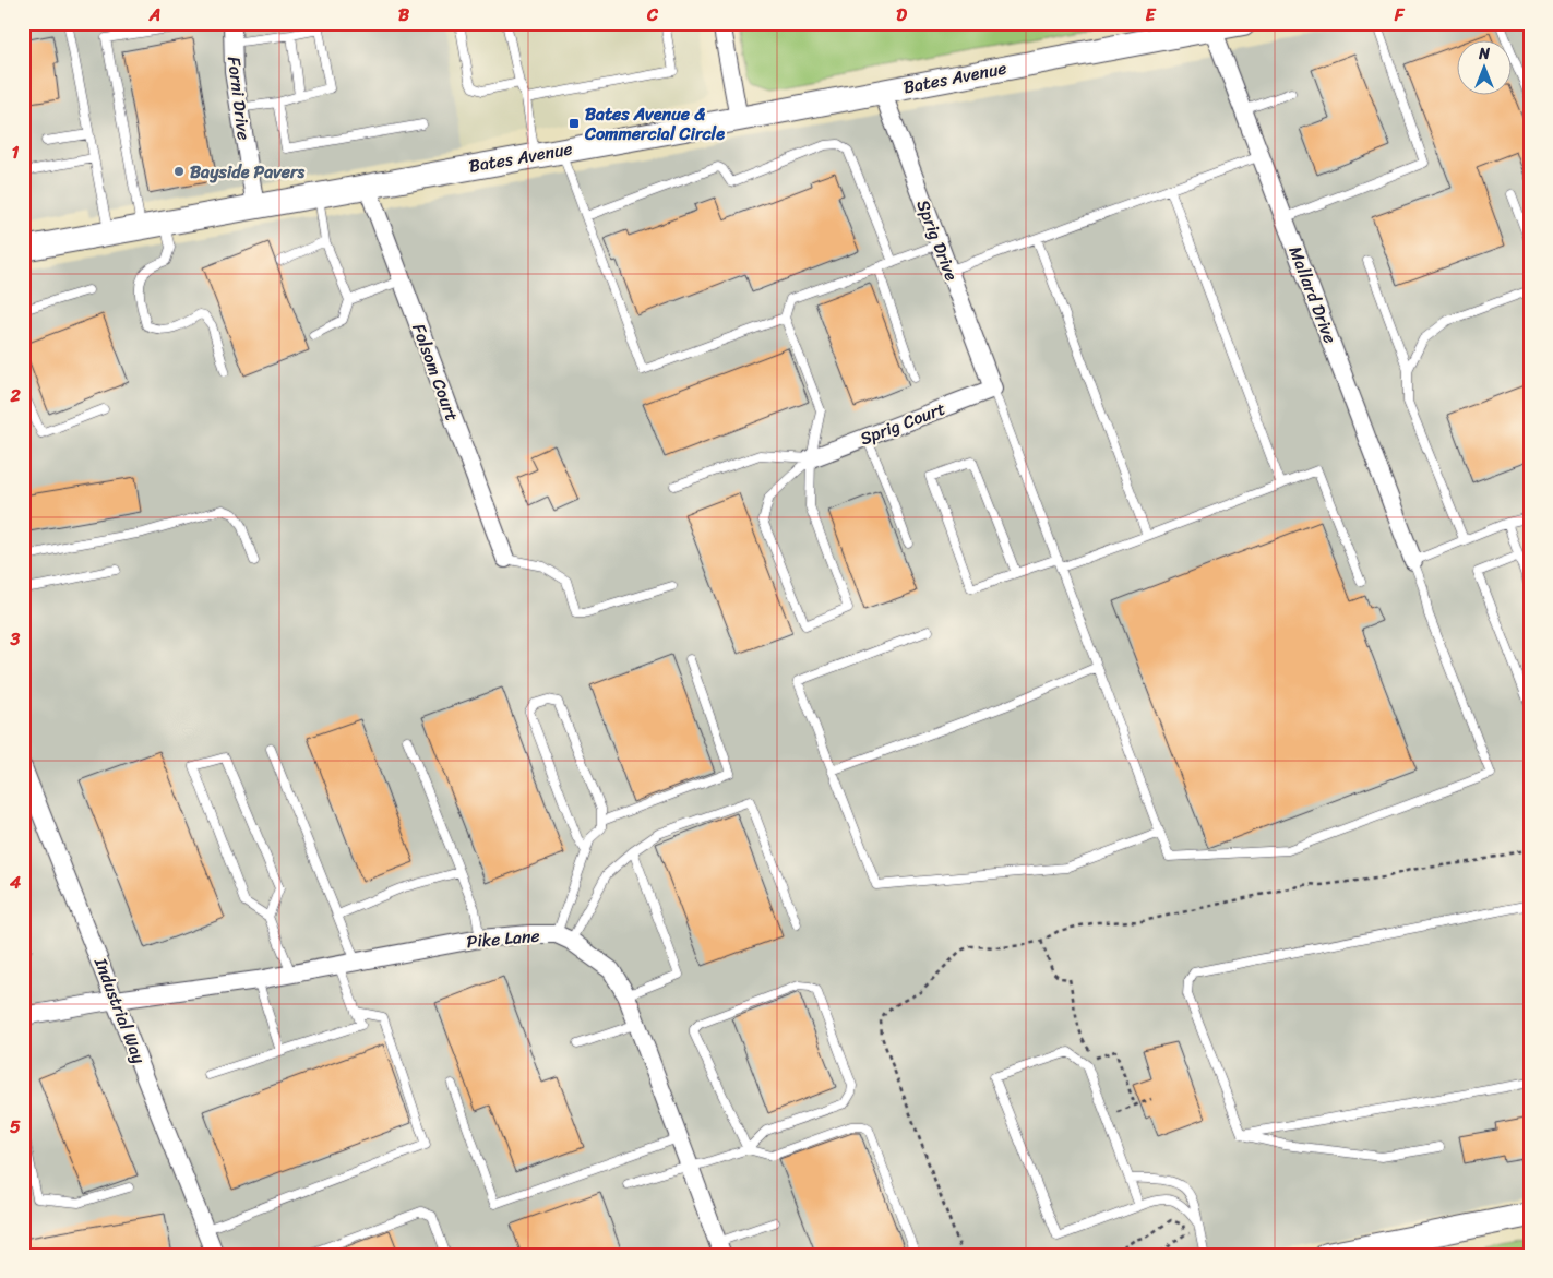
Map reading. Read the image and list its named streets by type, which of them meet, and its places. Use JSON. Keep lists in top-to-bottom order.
{
  "streets": {
    "street": [
      "Bates Avenue",
      "Forni Drive",
      "Sprig Drive",
      "Mallard Drive",
      "Folsom Court",
      "Sprig Court",
      "Pike Lane",
      "Industrial Way"
    ]
  },
  "crossings": [
    ["Bates Avenue", "Forni Drive"],
    ["Bates Avenue", "Sprig Drive"],
    ["Bates Avenue", "Mallard Drive"],
    ["Bates Avenue", "Folsom Court"],
    ["Sprig Drive", "Sprig Court"],
    ["Pike Lane", "Industrial Way"]
  ],
  "places": {
    "transit": ["Bates Avenue & Commercial Circle"],
    "other": ["Bayside Pavers"]
  },
  "north": "top",
  "grid": {
    "columns": [
      "A",
      "B",
      "C",
      "D",
      "E",
      "F"
    ],
    "rows": [
      "1",
      "2",
      "3",
      "4",
      "5"
    ]
  }
}
